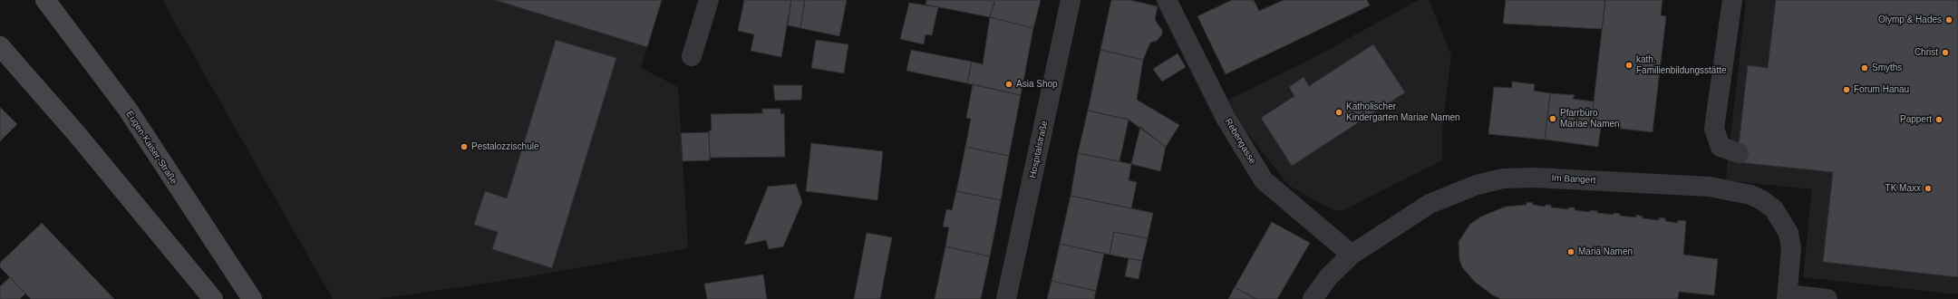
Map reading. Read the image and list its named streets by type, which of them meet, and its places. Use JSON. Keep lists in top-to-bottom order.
{
  "streets": {
    "main road": ["Eugen-Kaiser-Straße"],
    "street": ["Rebengasse", "Hospitalstraße", "Im Bangert"]
  },
  "crossings": [
    ["Rebengasse", "Im Bangert"]
  ],
  "places": [
    "Olymp & Hades",
    "Christ",
    "kath. Familienbildungsstätte",
    "Smyths",
    "Asia Shop",
    "Forum Hanau",
    "Katholischer Kindergarten Mariae Namen",
    "Pfarrbüro Mariae Namen",
    "Pappert",
    "Pestalozzischule",
    "TK Maxx",
    "Mariä Namen"
  ]
}
